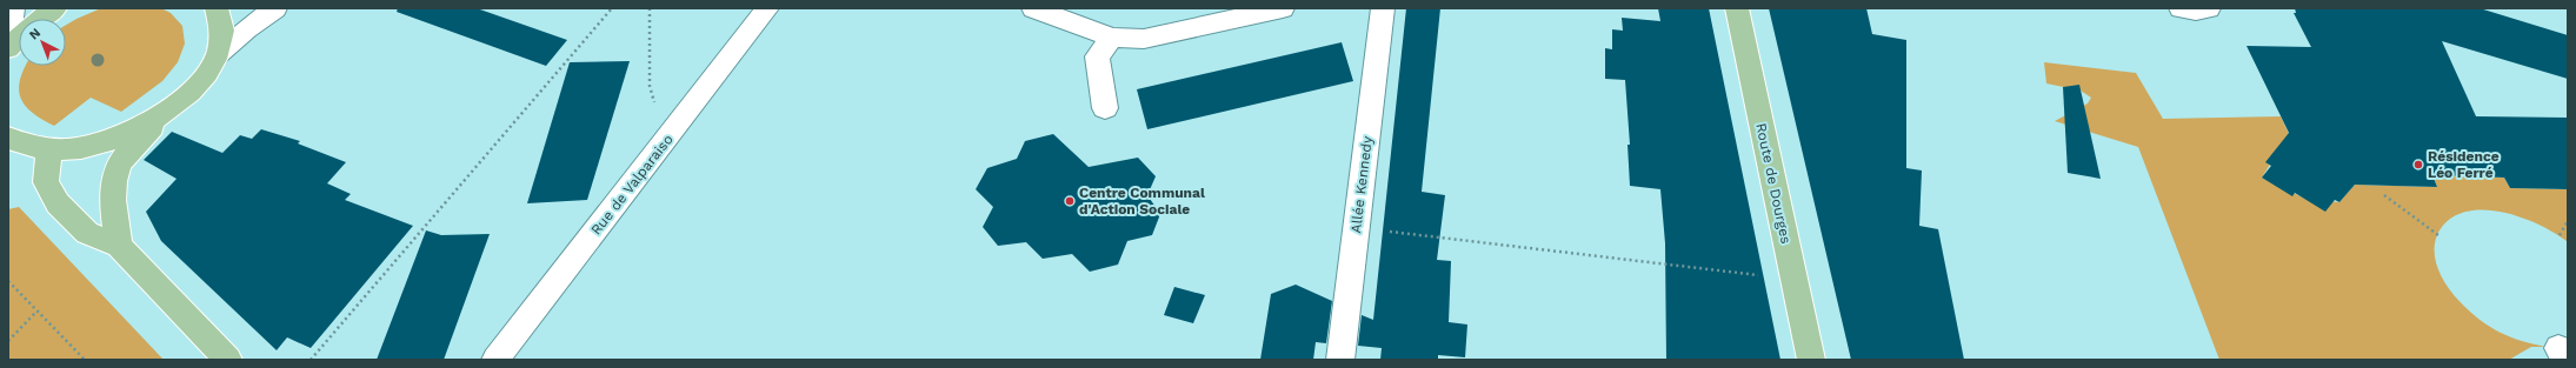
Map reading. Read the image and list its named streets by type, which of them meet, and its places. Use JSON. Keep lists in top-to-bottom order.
{
  "streets": {
    "main road": ["Route de Dourges"],
    "street": ["Rue de Valparaiso", "Allée Kennedy"]
  },
  "places": ["Résidence Léo Ferré", "Centre Communal d'Action Sociale"],
  "north": "top left"
}
